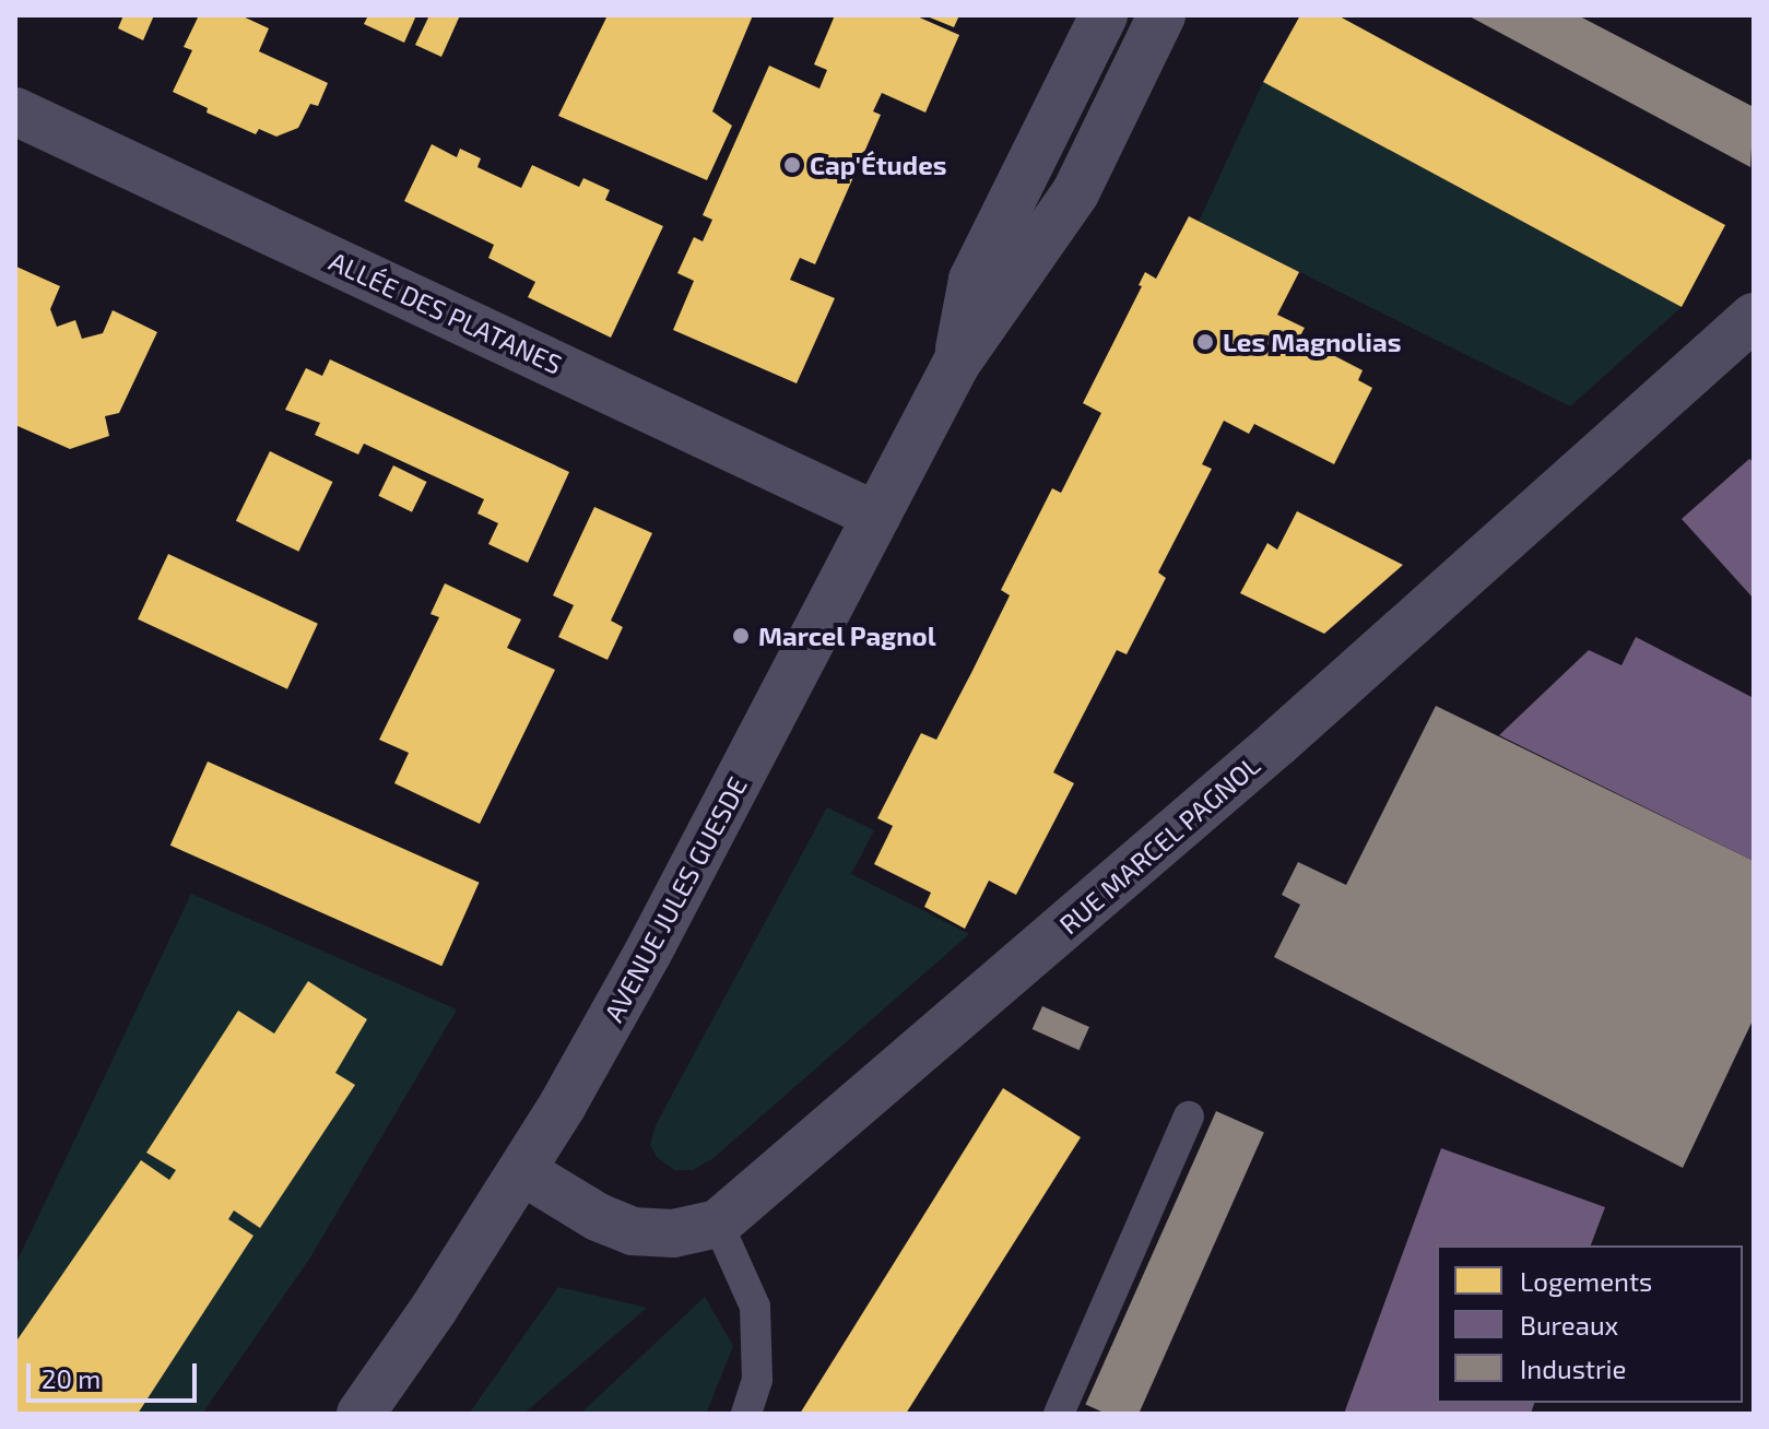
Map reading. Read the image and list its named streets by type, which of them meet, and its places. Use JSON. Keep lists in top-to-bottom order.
{
  "streets": {
    "street": ["ALLÉE DES PLATANES", "RUE MARCEL PAGNOL", "AVENUE JULES GUESDE"]
  },
  "crossings": [
    ["ALLÉE DES PLATANES", "AVENUE JULES GUESDE"],
    ["RUE MARCEL PAGNOL", "AVENUE JULES GUESDE"]
  ],
  "places": ["Cap'Études", "Les Magnolias", "Marcel Pagnol"],
  "legend": ["Logements", "Bureaux", "Industrie"],
  "scale_bar": "20 m"
}
